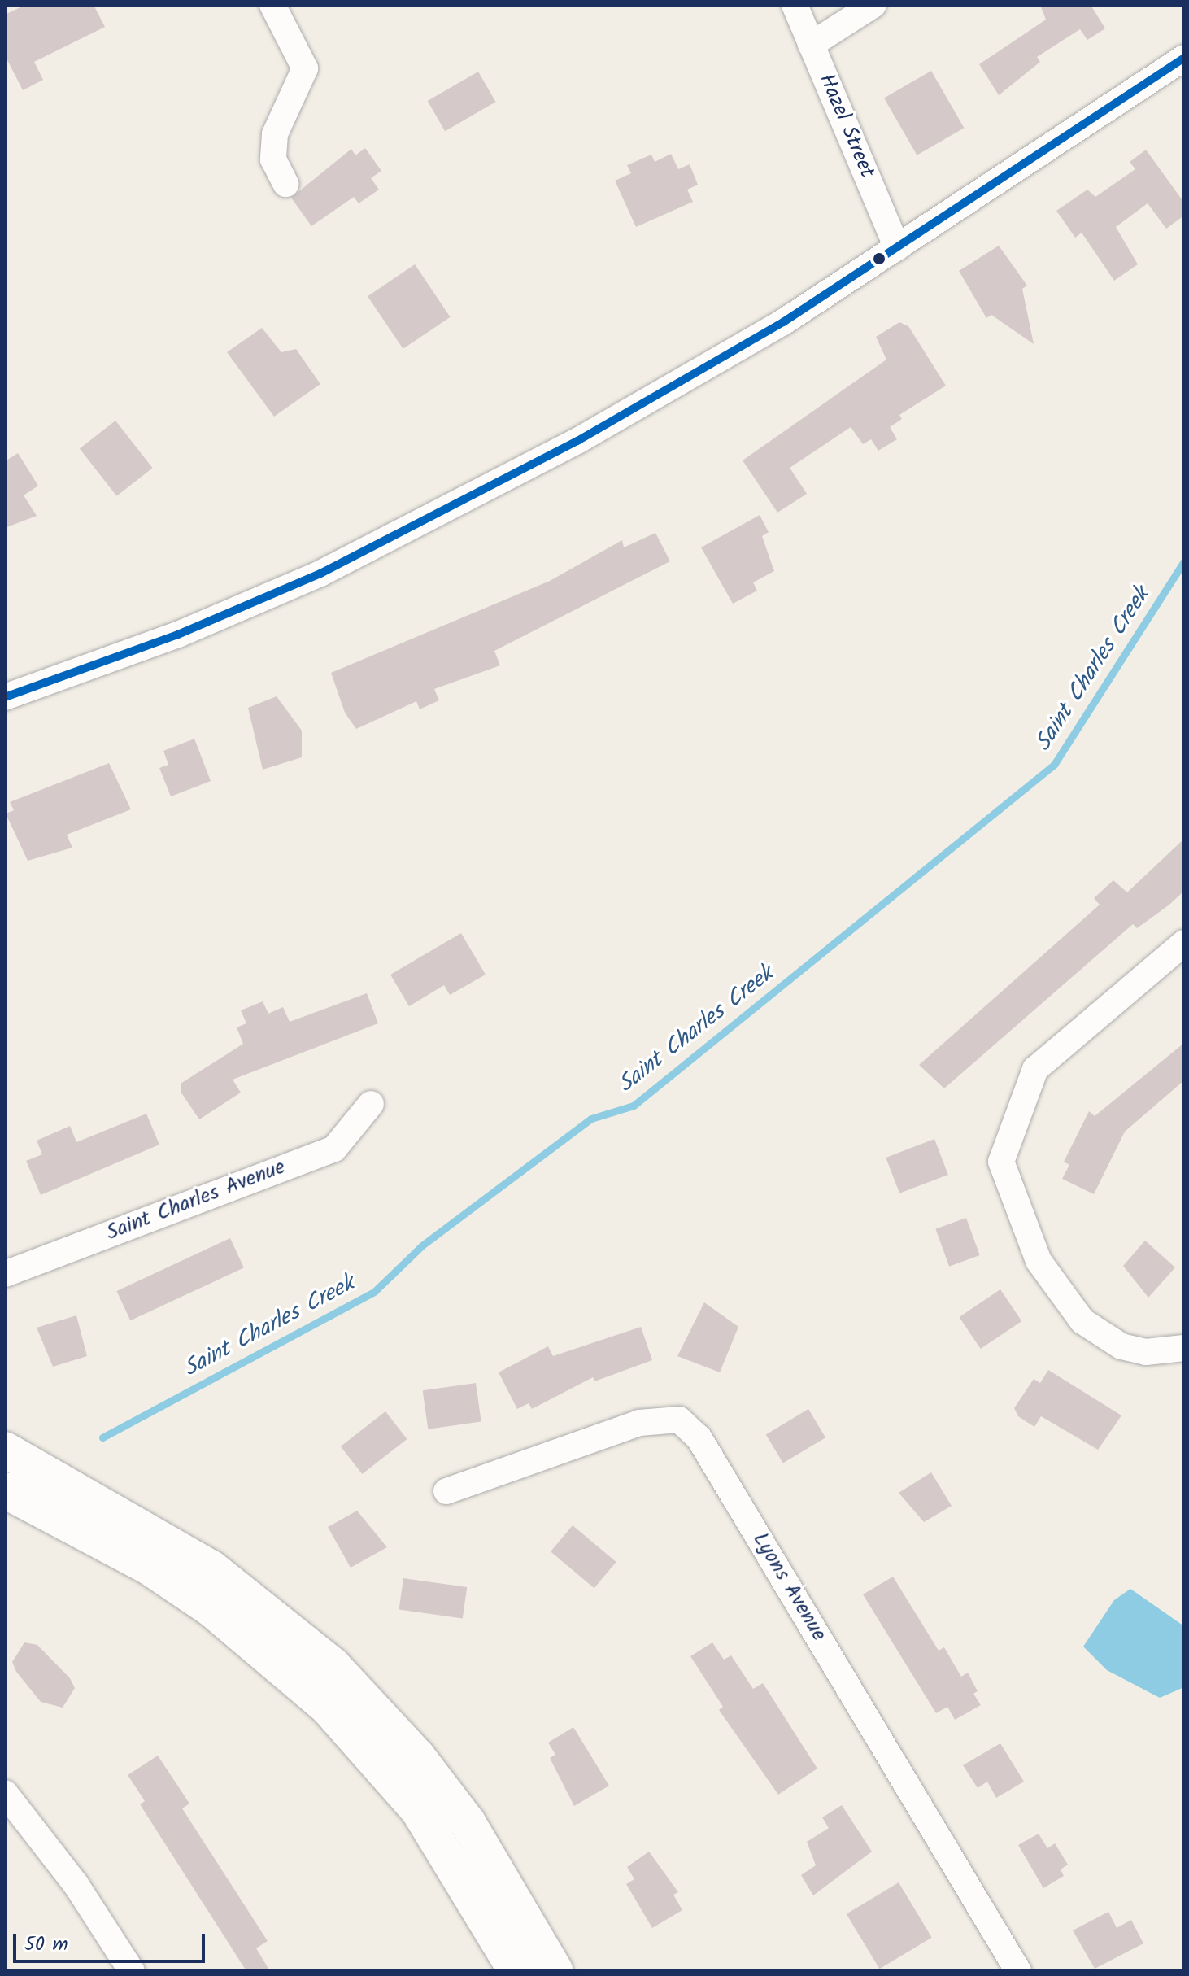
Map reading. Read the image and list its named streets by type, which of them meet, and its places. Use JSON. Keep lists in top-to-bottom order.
{
  "streets": {
    "street": ["Hazel Street", "Saint Charles Avenue", "Lyons Avenue"]
  },
  "water": ["Saint Charles Creek"],
  "scale_bar": "50 m"
}
